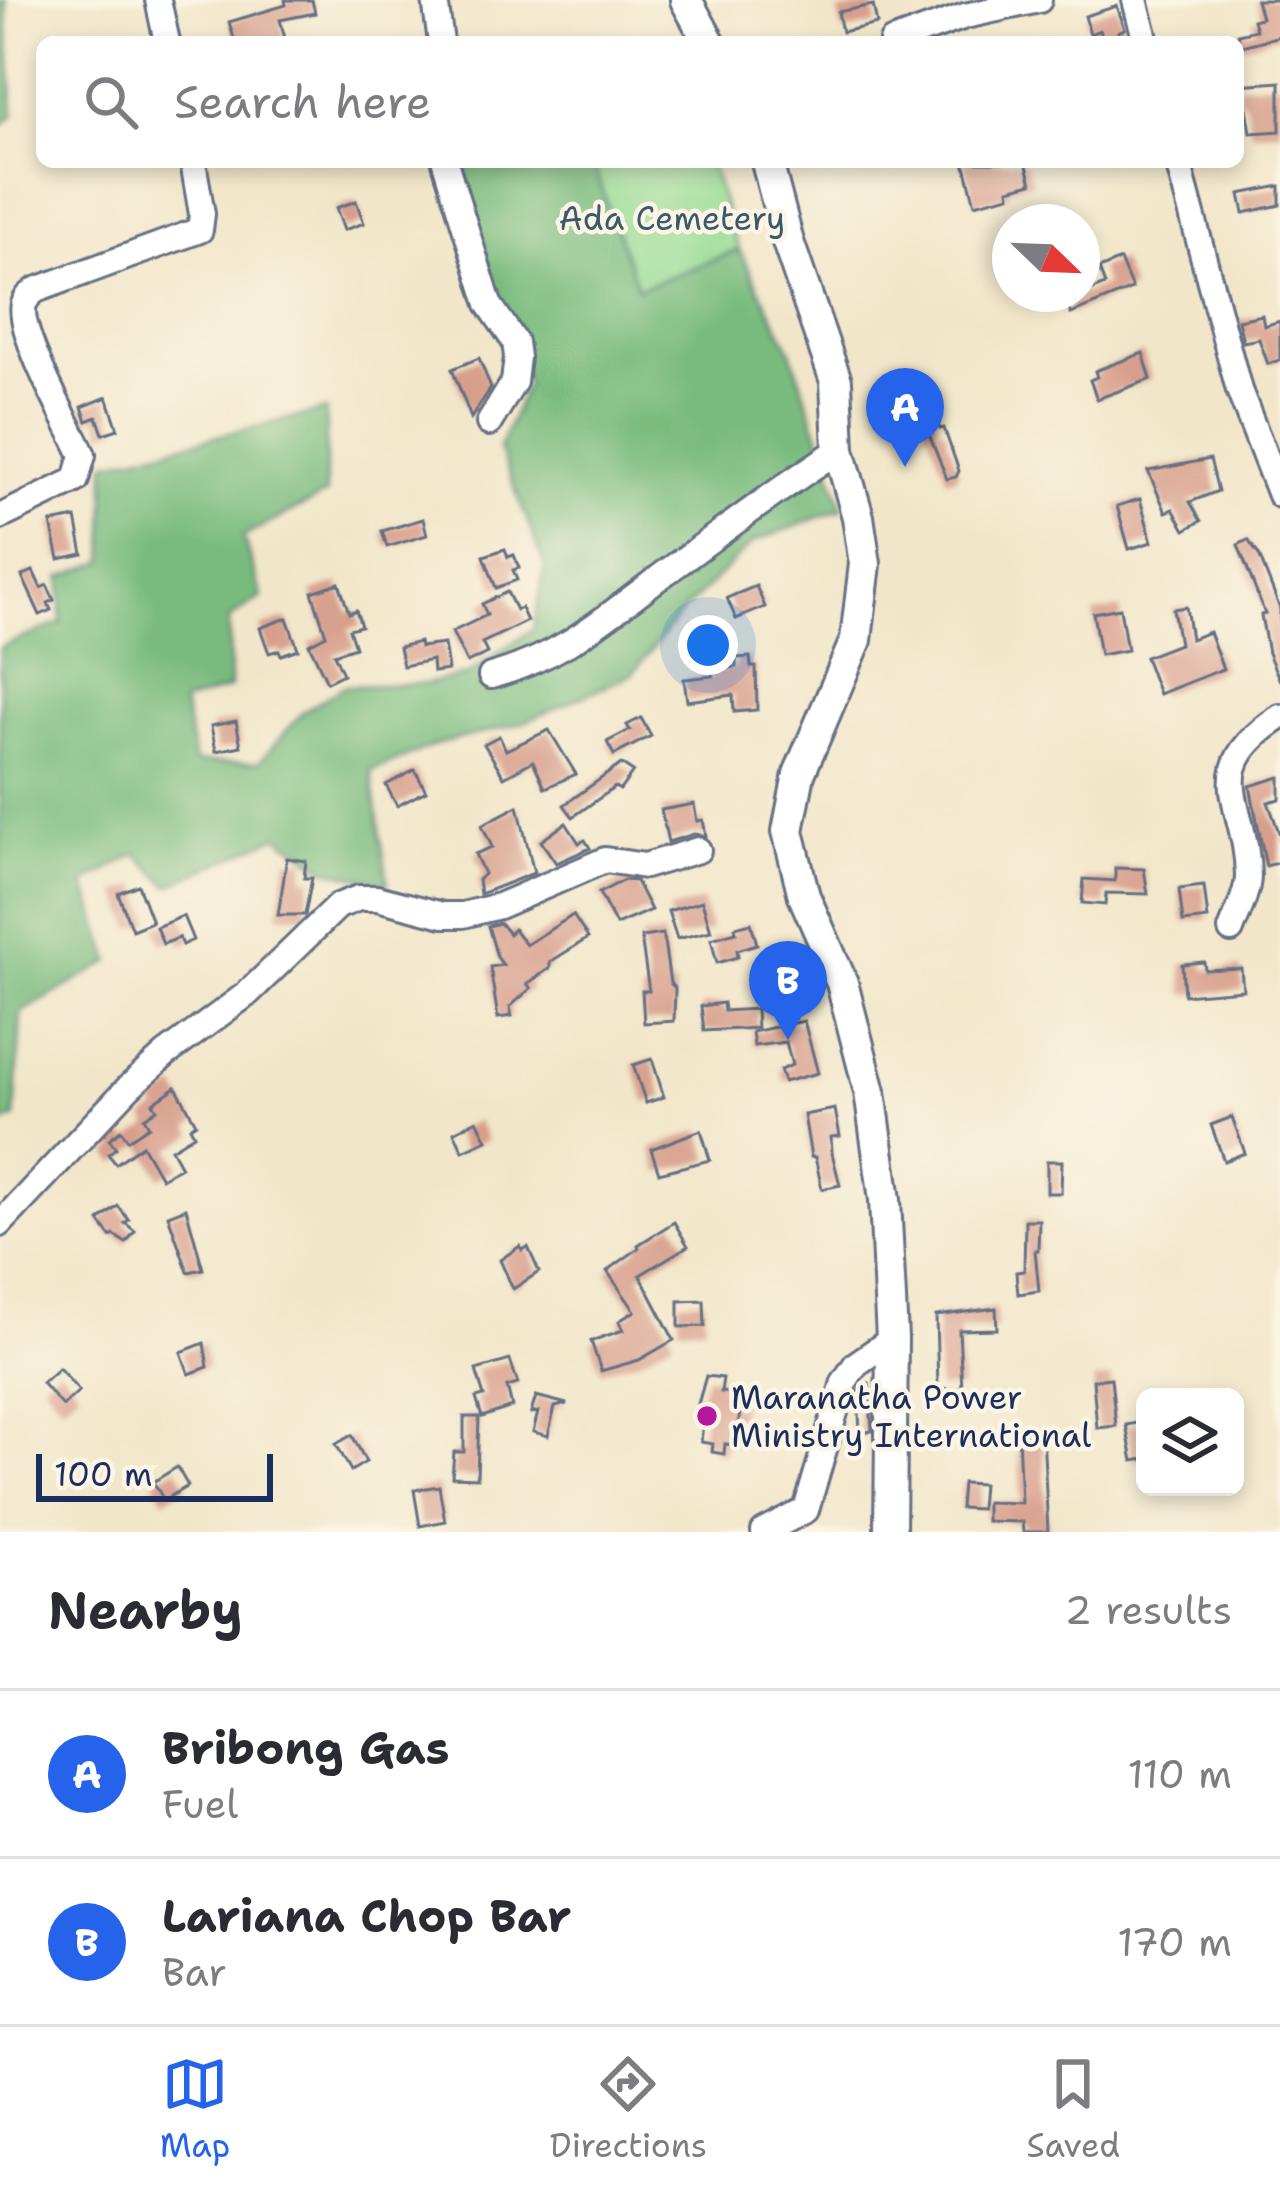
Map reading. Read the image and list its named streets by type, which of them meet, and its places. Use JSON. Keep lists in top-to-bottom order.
{
  "parks": ["Ada Cemetery"],
  "places": ["Maranatha Power Ministry International"],
  "scale_bar": "100 m",
  "north": "bottom right",
  "page": {
    "search": "Search here",
    "pins": ["A", "B"],
    "scale": "100 m",
    "heading": ["Nearby", "2 results"],
    "list": [
      {
        "mark": "A",
        "name": "Bribong Gas",
        "note": "Fuel",
        "value": "110 m"
      },
      {
        "mark": "B",
        "name": "Lariana Chop Bar",
        "note": "Bar",
        "value": "170 m"
      }
    ],
    "nav": ["Map", "Directions", "Saved"]
  }
}
